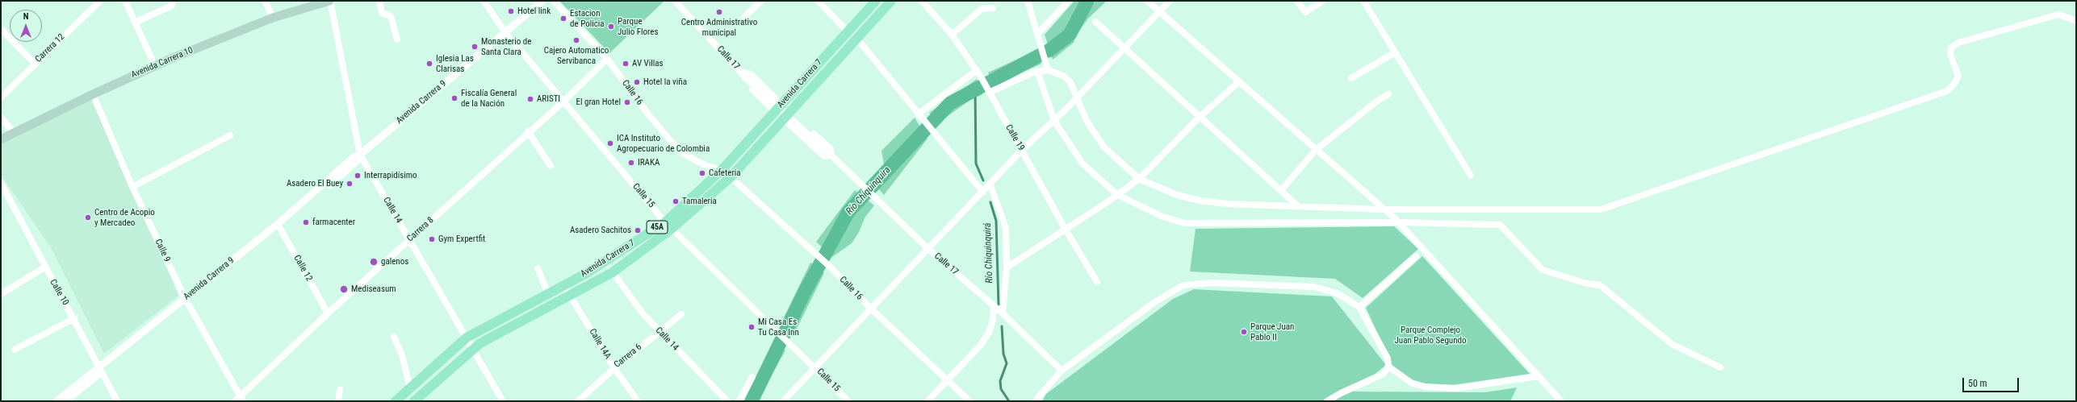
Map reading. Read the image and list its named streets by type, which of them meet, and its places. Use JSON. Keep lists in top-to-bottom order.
{
  "streets": {
    "main road": ["Avenida Carrera 10", "Avenida Carrera 7", "45A"],
    "street": [
      "Carrera 12",
      "Calle 17",
      "Calle 16",
      "Avenida Carrera 9",
      "Calle 19",
      "Calle 15",
      "Calle 14",
      "Carrera 8",
      "Calle 9",
      "Calle 12",
      "Calle 10",
      "Calle 14A",
      "Carrera 6"
    ]
  },
  "crossings": [
    ["Calle 17", "Avenida Carrera 7"],
    ["Avenida Carrera 10", "Calle 14"],
    ["Avenida Carrera 10", "Calle 9"],
    ["Avenida Carrera 7", "Calle 16"],
    ["Avenida Carrera 7", "Calle 15"],
    ["Avenida Carrera 7", "Calle 14"],
    ["Avenida Carrera 7", "Calle 14A"],
    ["Calle 16", "Carrera 8"],
    ["Avenida Carrera 9", "Calle 15"],
    ["Avenida Carrera 9", "Calle 14"],
    ["Avenida Carrera 9", "Calle 9"],
    ["Avenida Carrera 9", "Calle 12"],
    ["Avenida Carrera 9", "Calle 10"],
    ["Calle 15", "Carrera 8"],
    ["Calle 14", "Carrera 8"],
    ["Calle 14", "Carrera 6"],
    ["Carrera 8", "Calle 9"],
    ["Carrera 8", "Calle 12"],
    ["Calle 14A", "Carrera 6"]
  ],
  "water": ["Río Chiquinquira", "Río Chiquinquirá"],
  "parks": ["Parque Complejo Juan Pablo Segundo"],
  "places": [
    "Hotel link",
    "Centro Administrativo municipal",
    "Estacion de Policia",
    "Parque Julio Flores",
    "Cajero Automatico Servibanca",
    "Monasterio de Santa Clara",
    "Iglesia Las Clarisas",
    "AV Villas",
    "Hotel la viña",
    "Fiscalía General de la Nación",
    "ARISTI",
    "El gran Hotel",
    "ICA Instituto Agropecuario de Colombia",
    "IRAKA",
    "Cafeteria",
    "Interrapidísimo",
    "Asadero El Buey",
    "Tamaleria",
    "Centro de Acopio y Mercadeo",
    "farmacenter",
    "Asadero Sachitos",
    "Gym Expertfit",
    "galenos",
    "Mediseasum",
    "Mi Casa Es Tu Casa Inn",
    "Parque Juan Pablo II"
  ],
  "scale_bar": "50 m",
  "north": "top"
}
